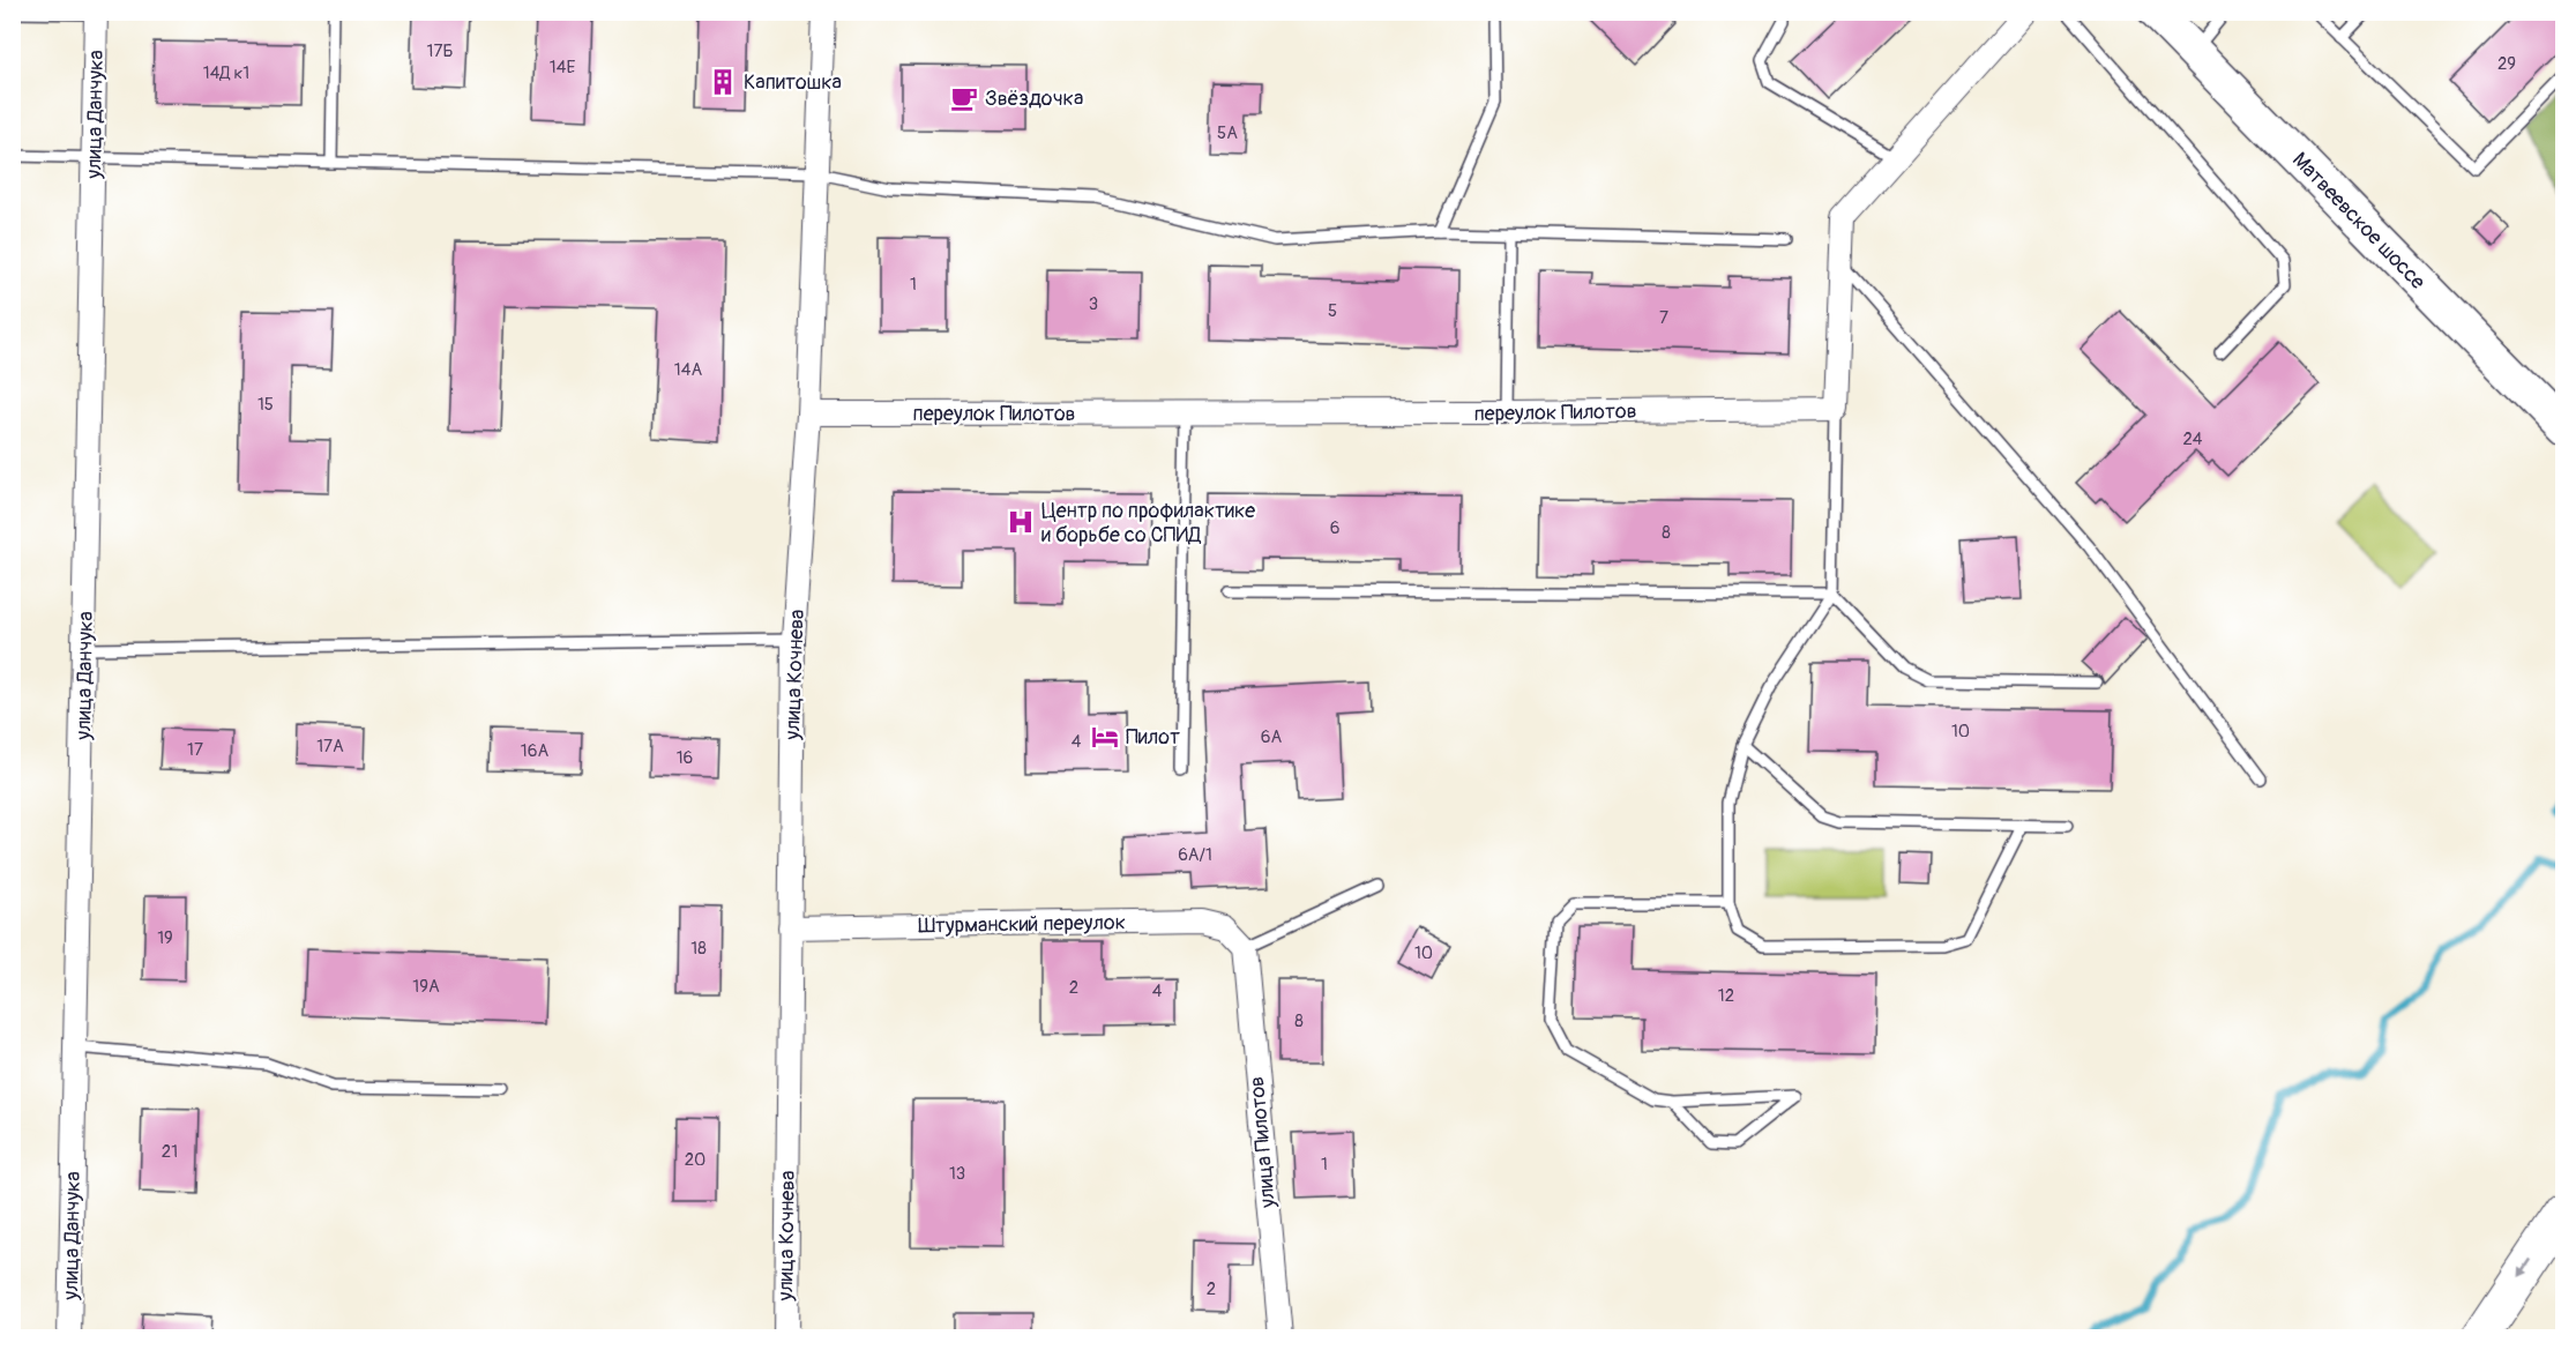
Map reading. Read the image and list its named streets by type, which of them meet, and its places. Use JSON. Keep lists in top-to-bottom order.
{
  "streets": {
    "main road": ["Матвеевское шоссе"],
    "street": [
      "улица Данчука",
      "переулок Пилотов",
      "улица Кочнева",
      "Штурманский переулок",
      "улица Пилотов"
    ]
  },
  "crossings": [
    ["переулок Пилотов", "улица Кочнева"],
    ["улица Кочнева", "Штурманский переулок"],
    ["Штурманский переулок", "улица Пилотов"]
  ],
  "places": {
    "building": ["Капитошка"],
    "cafe": ["Звёздочка"],
    "hospital": ["Центр по профилактике и борьбе со СПИД"],
    "hotel": ["Пилот"]
  },
  "house_numbers": [
    "17Б",
    "29",
    "14Е",
    "14Д к1",
    "5А",
    "1",
    "3",
    "5",
    "7",
    "14А",
    "15",
    "24",
    "6",
    "8",
    "10",
    "6А",
    "4",
    "17А",
    "17",
    "16А",
    "16",
    "6А/1",
    "19",
    "18",
    "10",
    "19А",
    "2",
    "4",
    "12",
    "8",
    "21",
    "20",
    "1",
    "13",
    "2"
  ]
}
